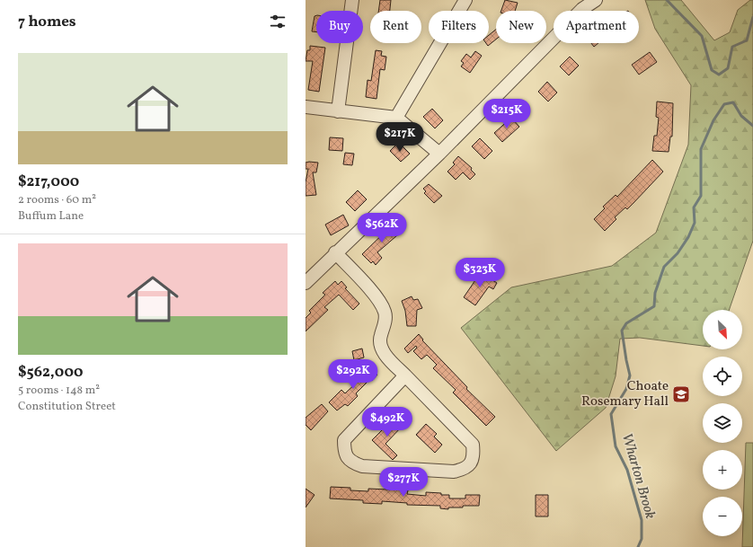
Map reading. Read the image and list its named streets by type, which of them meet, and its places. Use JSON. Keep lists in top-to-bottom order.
{
  "water": ["Wharton Brook"],
  "places": {
    "school or university": ["Choate Rosemary Hall"]
  },
  "north": "bottom right",
  "page": {
    "heading": "7 homes",
    "chip": [
      "Buy",
      "Rent",
      "Filters",
      "New",
      "Apartment"
    ],
    "list": [
      {
        "name": "$217,000",
        "note": "2 rooms · 60 m² · Buffum Lane"
      },
      {
        "name": "$562,000",
        "note": "5 rooms · 148 m² · Constitution Street"
      }
    ],
    "price": [
      "$215K",
      "$217K",
      "$562K",
      "$323K",
      "$292K",
      "$492K",
      "$277K"
    ],
    "map_buttons": ["+", "−"]
  }
}
